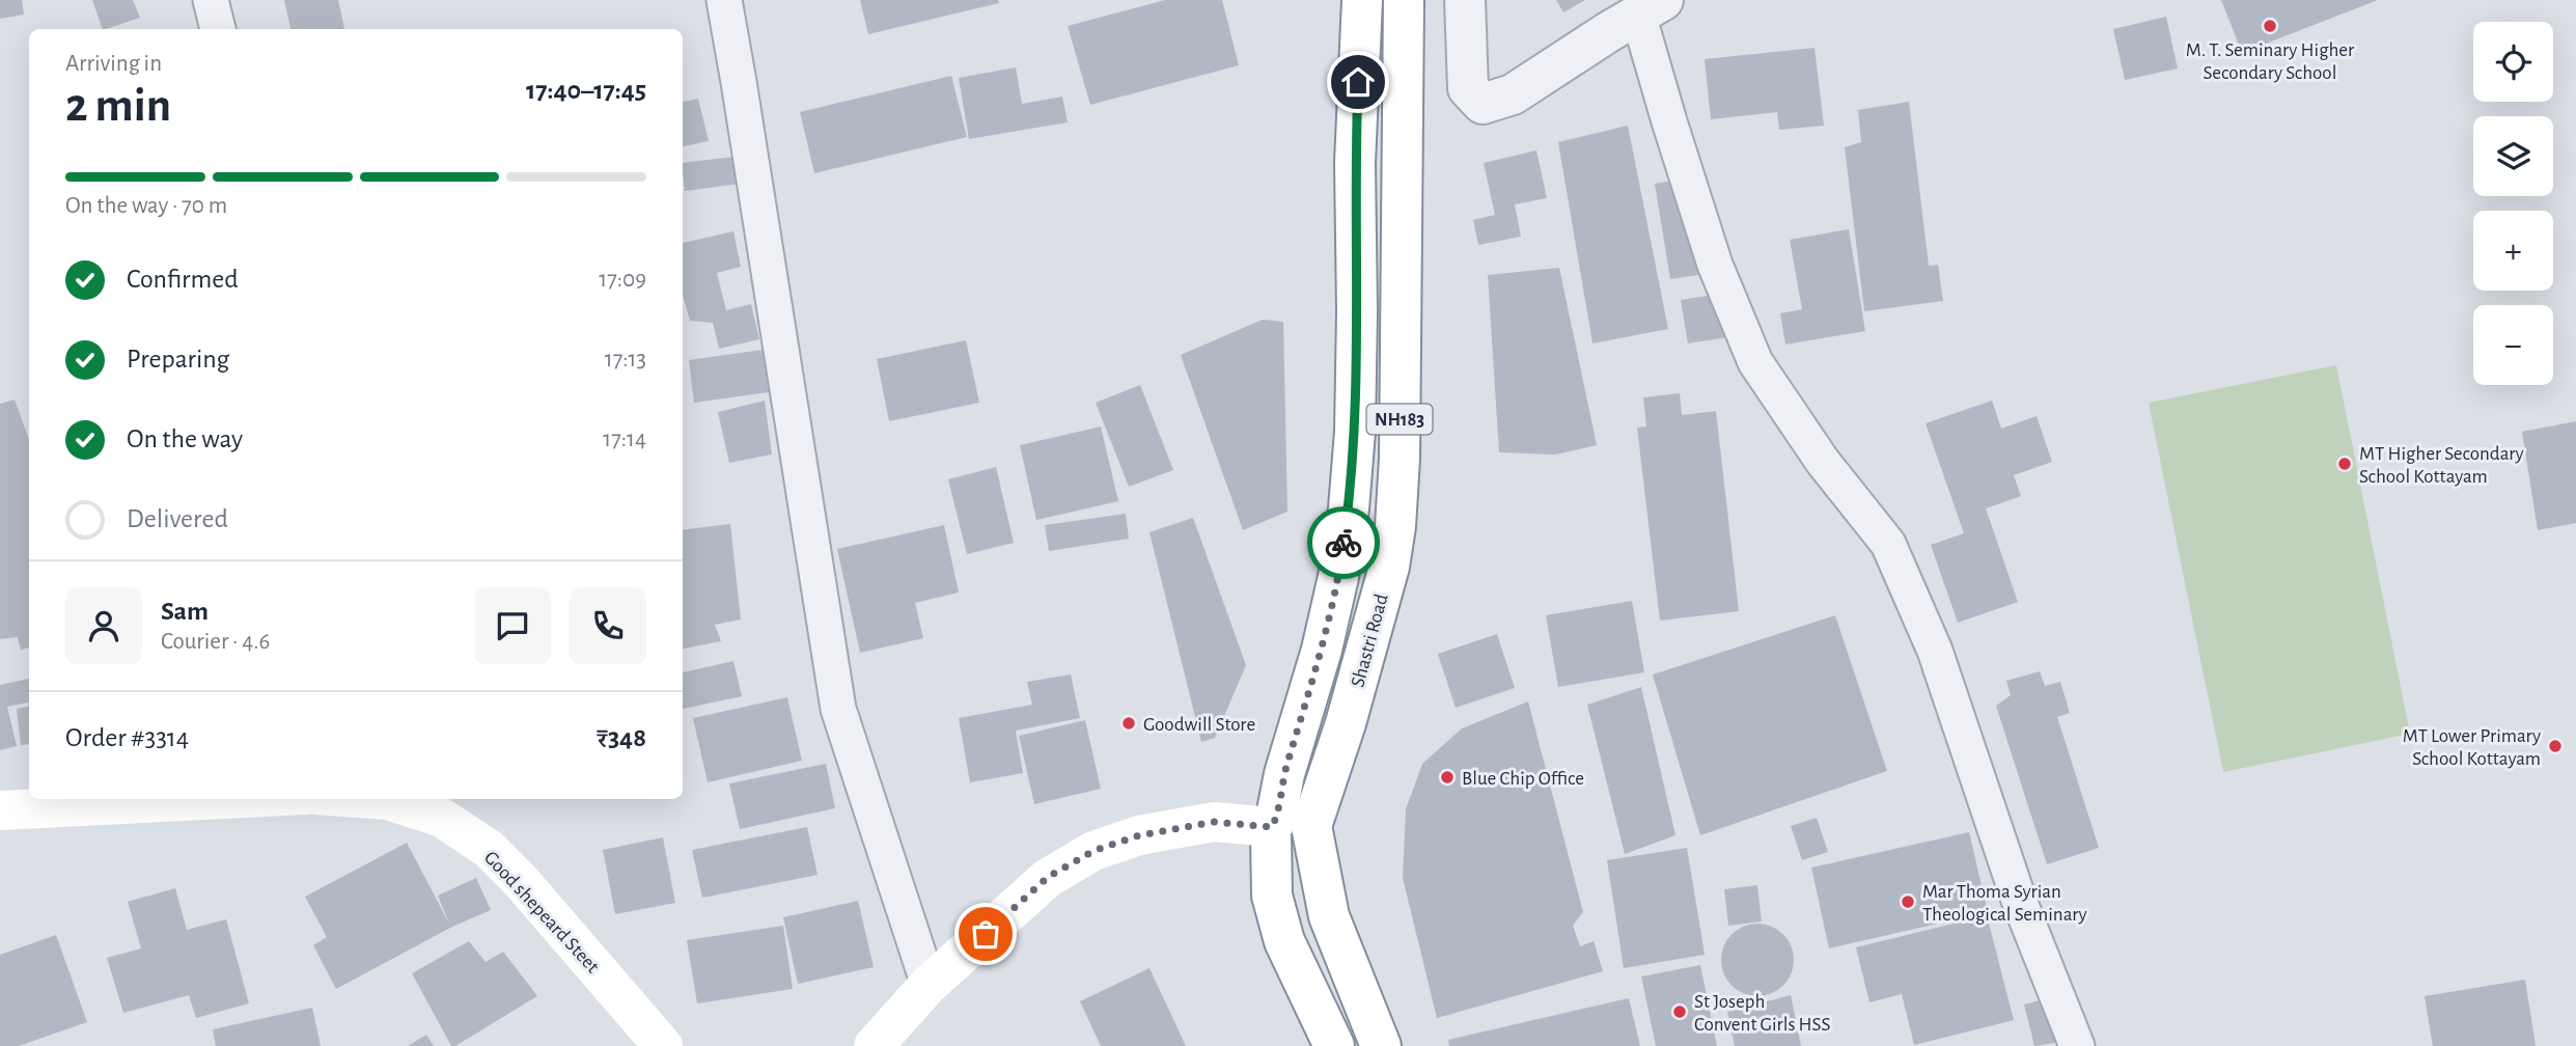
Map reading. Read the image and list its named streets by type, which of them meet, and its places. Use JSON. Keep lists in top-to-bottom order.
{
  "streets": {
    "main road": ["NH183", "Shastri Road", "Good shepeard Steet"]
  },
  "places": [
    "M. T. Seminary Higher Secondary School",
    "MT Higher Secondary School Kottayam",
    "Goodwill Store",
    "MT Lower Primary School Kottayam",
    "Blue Chip Office",
    "Mar Thoma Syrian Theological Seminary",
    "St Joseph Convent Girls HSS"
  ],
  "page": {
    "map_buttons": ["+", "−"],
    "heading": ["2 min", "Arriving in", "17:40–17:45"],
    "panel": [
      "Sam",
      "Courier · 4.6",
      "Order #3314",
      "₹348"
    ],
    "bar": "On the way · 70 m",
    "list": [
      ["Confirmed", "17:09"],
      ["Preparing", "17:13"],
      ["On the way", "17:14"],
      "Delivered"
    ]
  }
}
